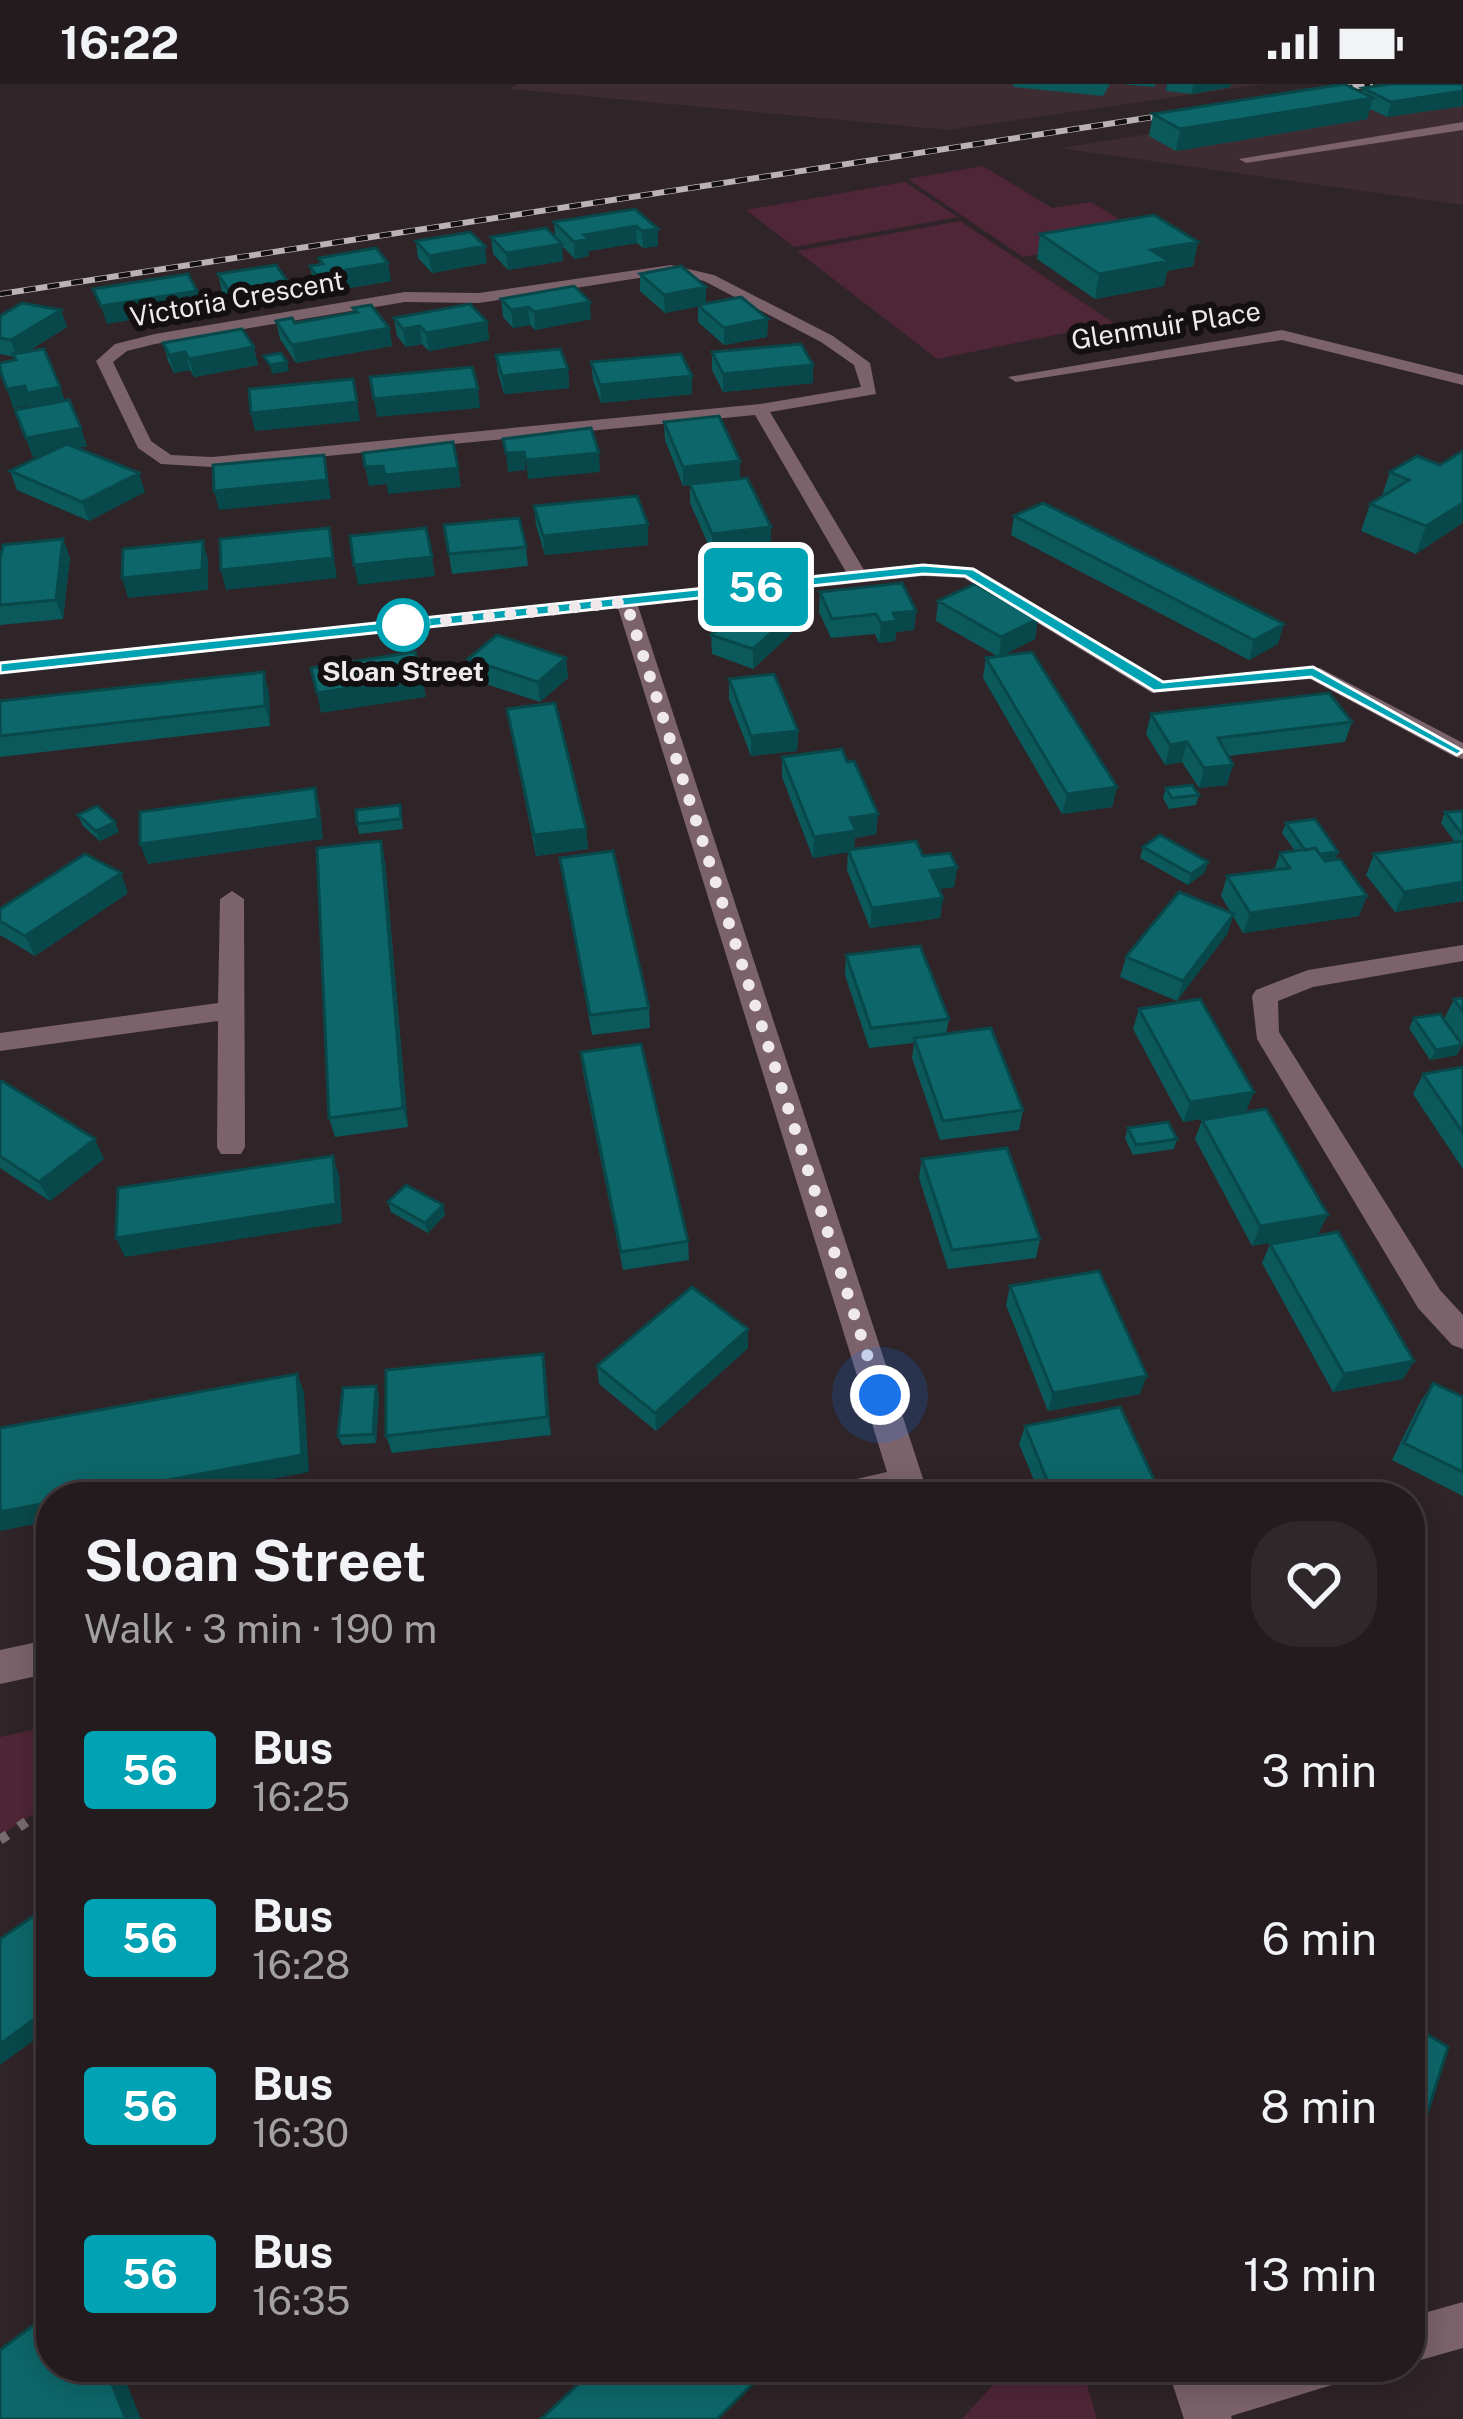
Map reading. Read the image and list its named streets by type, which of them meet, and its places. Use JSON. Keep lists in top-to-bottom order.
{
  "streets": {
    "street": ["Victoria Crescent", "Glenmuir Place"]
  },
  "places": ["Sloan Street"],
  "lines": ["bus line 56"],
  "page": {
    "status": "16:22",
    "on_map": "56",
    "heading": ["Sloan Street", "Walk · 3 min · 190 m"],
    "list": [
      {
        "mark": "56",
        "name": "Bus",
        "note": "16:25",
        "value": "3 min"
      },
      {
        "mark": "56",
        "name": "Bus",
        "note": "16:28",
        "value": "6 min"
      },
      {
        "mark": "56",
        "name": "Bus",
        "note": "16:30",
        "value": "8 min"
      },
      {
        "mark": "56",
        "name": "Bus",
        "note": "16:35",
        "value": "13 min"
      }
    ]
  }
}
